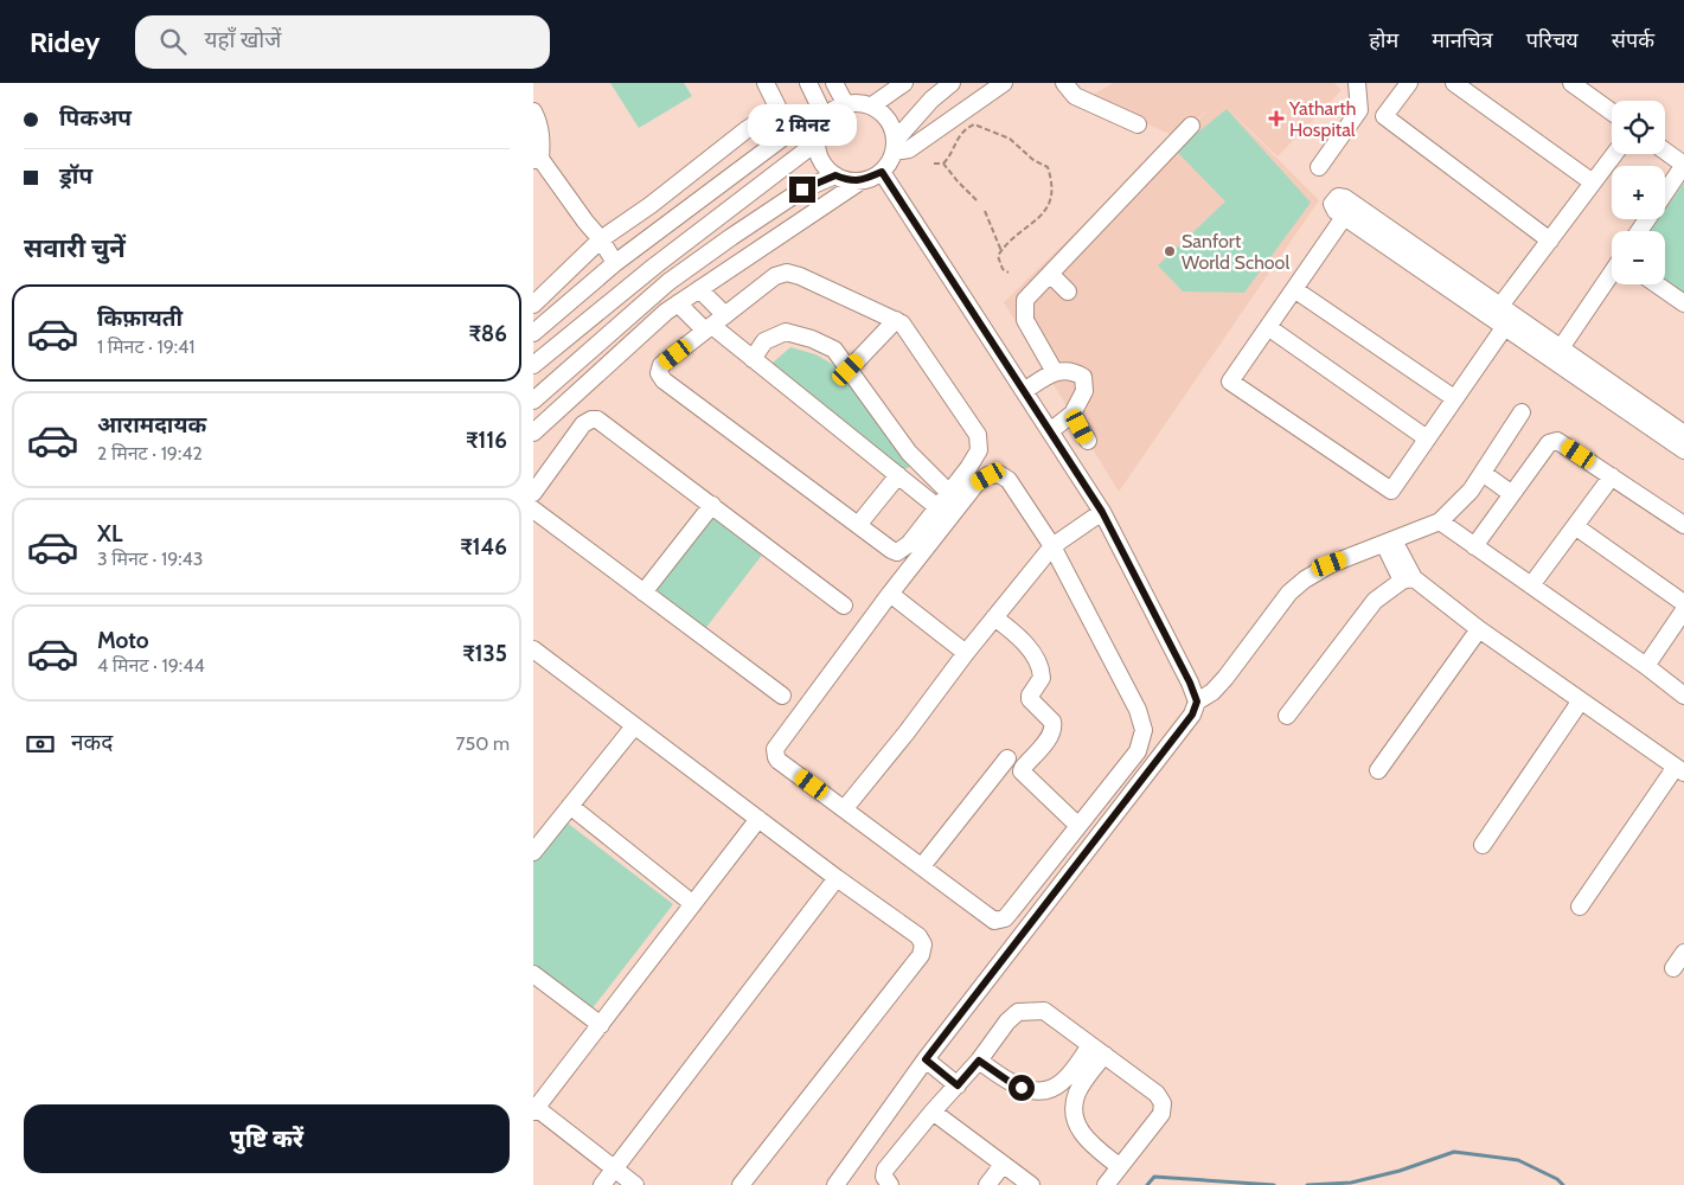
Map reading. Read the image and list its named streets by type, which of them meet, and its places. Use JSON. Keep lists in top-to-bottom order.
{
  "places": {
    "health": ["Yatharth Hospital"],
    "other": ["Sanfort World School"]
  },
  "page": {
    "header": "Ridey",
    "search": "यहाँ खोजें",
    "nav": [
      "होम",
      "मानचित्र",
      "परिचय",
      "संपर्क"
    ],
    "banner": ["पिकअप", "ड्रॉप"],
    "map_buttons": ["+", "−"],
    "bubble": "2 मिनट",
    "heading": "सवारी चुनें",
    "list": [
      {
        "name": "किफ़ायती",
        "note": "1 मिनट · 19:41",
        "value": "₹86"
      },
      {
        "name": "आरामदायक",
        "note": "2 मिनट · 19:42",
        "value": "₹116"
      },
      {
        "name": "XL",
        "note": "3 मिनट · 19:43",
        "value": "₹146"
      },
      {
        "name": "Moto",
        "note": "4 मिनट · 19:44",
        "value": "₹135"
      }
    ],
    "pay": ["नकद", "750 m"],
    "buttons": "पुष्टि करें"
  }
}
